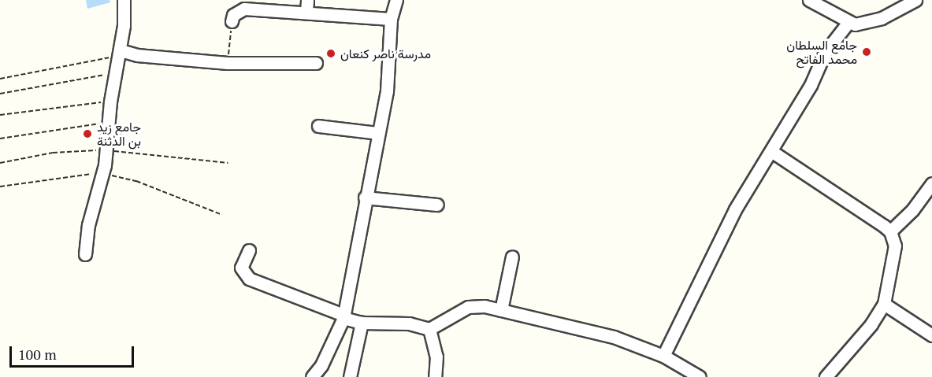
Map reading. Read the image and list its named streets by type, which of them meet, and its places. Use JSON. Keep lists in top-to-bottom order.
{
  "places": ["جامع السلطان محمد الفاتح", "مدرسة ناصر كنعان", "جامع زيد بن الدثنة"],
  "scale_bar": "100 m"
}
